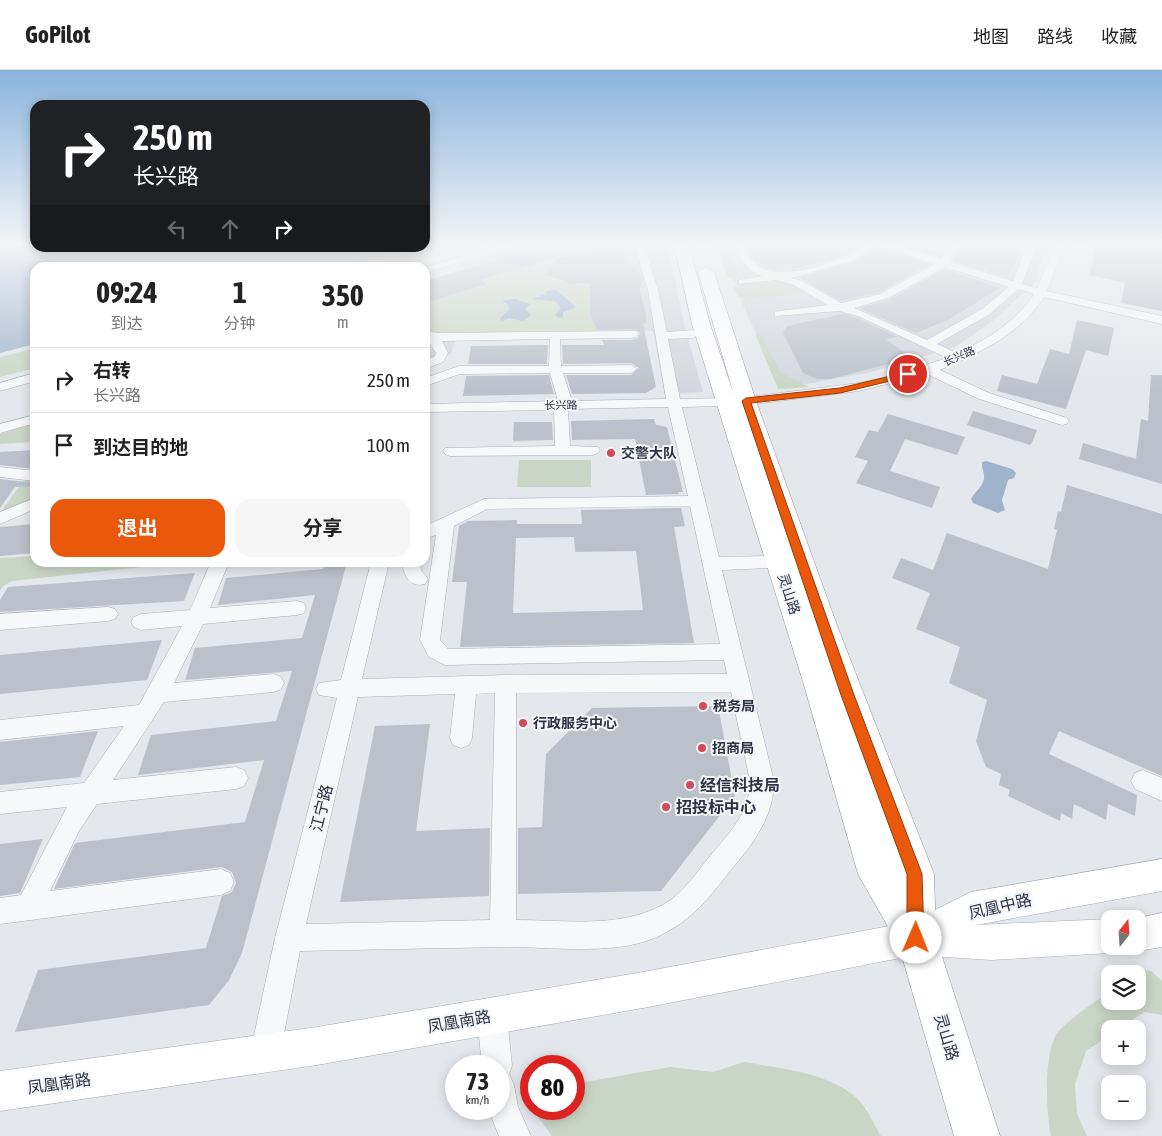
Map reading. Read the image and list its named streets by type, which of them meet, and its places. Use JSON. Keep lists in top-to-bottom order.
{
  "streets": {
    "highway": ["灵山路"],
    "main road": ["凤凰中路", "凤凰南路"],
    "street": ["长兴路", "江宁路"]
  },
  "crossings": [
    ["长兴路", "灵山路"],
    ["灵山路", "凤凰中路"],
    ["灵山路", "凤凰南路"],
    ["江宁路", "凤凰南路"],
    ["凤凰中路", "凤凰南路"]
  ],
  "places": [
    "交警大队",
    "税务局",
    "行政服务中心",
    "招商局",
    "经信科技局",
    "招投标中心"
  ],
  "north": "top",
  "page": {
    "header": "GoPilot",
    "nav": ["地图", "路线", "收藏"],
    "turn": ["250 m", "长兴路"],
    "eta": [
      "09:24",
      "到达",
      "1",
      "分钟",
      "350",
      "m"
    ],
    "list": [
      {
        "name": "右转",
        "note": "长兴路",
        "value": "250 m"
      },
      {
        "name": "到达目的地",
        "value": "100 m"
      }
    ],
    "buttons": ["退出", "分享"],
    "map_buttons": ["+", "−"],
    "speed": "73 km/h",
    "limit": "80"
  }
}
